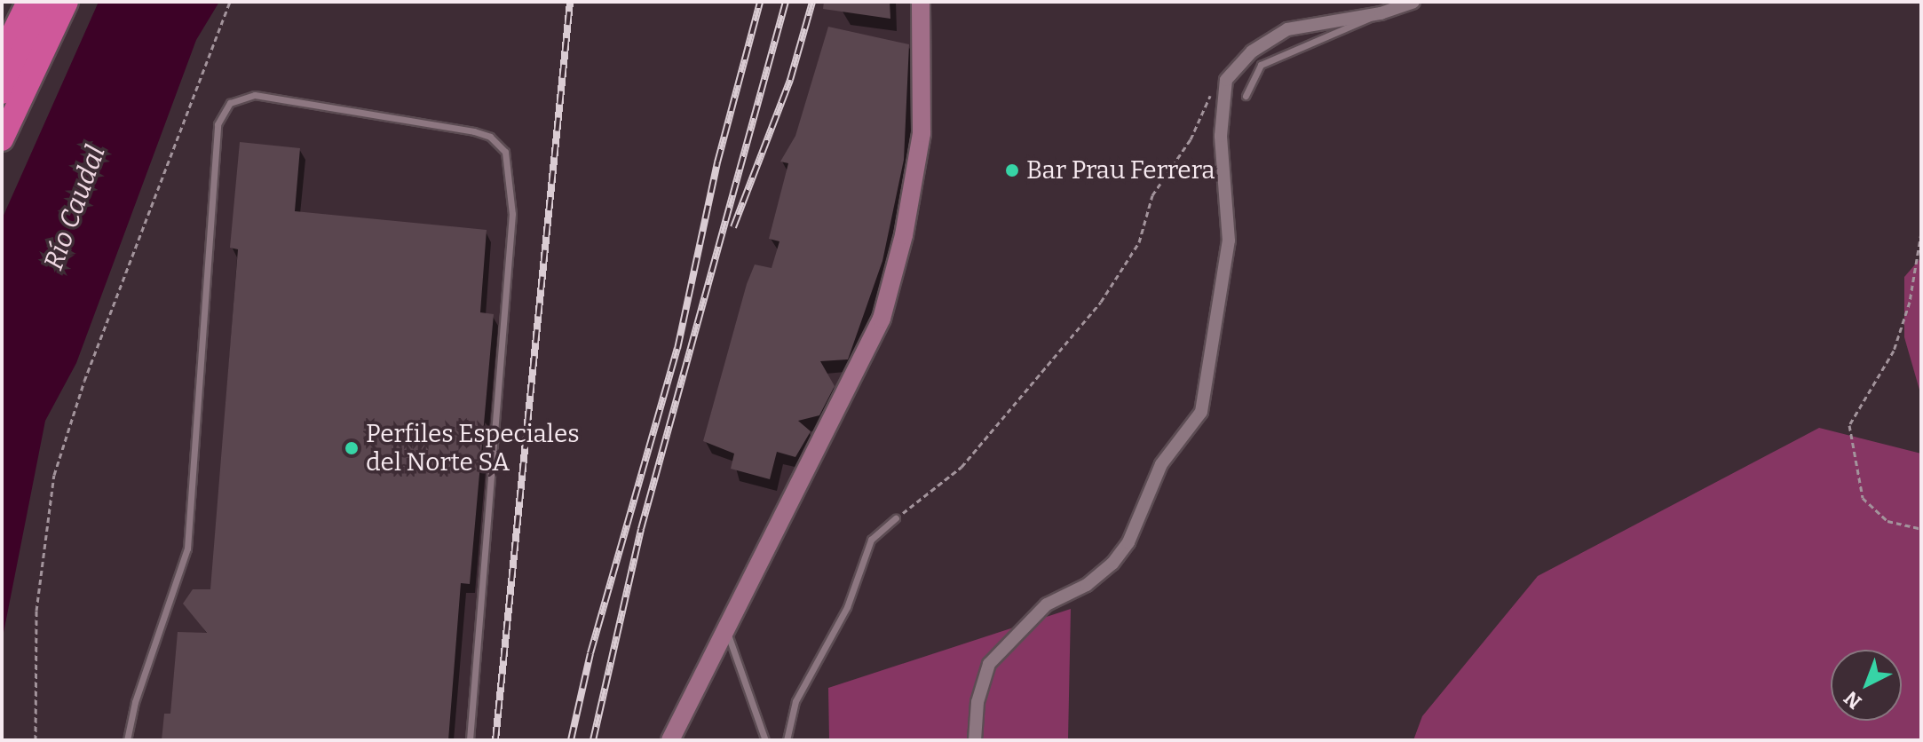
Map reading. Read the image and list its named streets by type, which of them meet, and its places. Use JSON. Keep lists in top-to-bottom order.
{
  "water": ["Río Caudal"],
  "places": ["Bar Prau Ferrera", "Perfiles Especiales del Norte SA"],
  "north": "bottom left"
}
